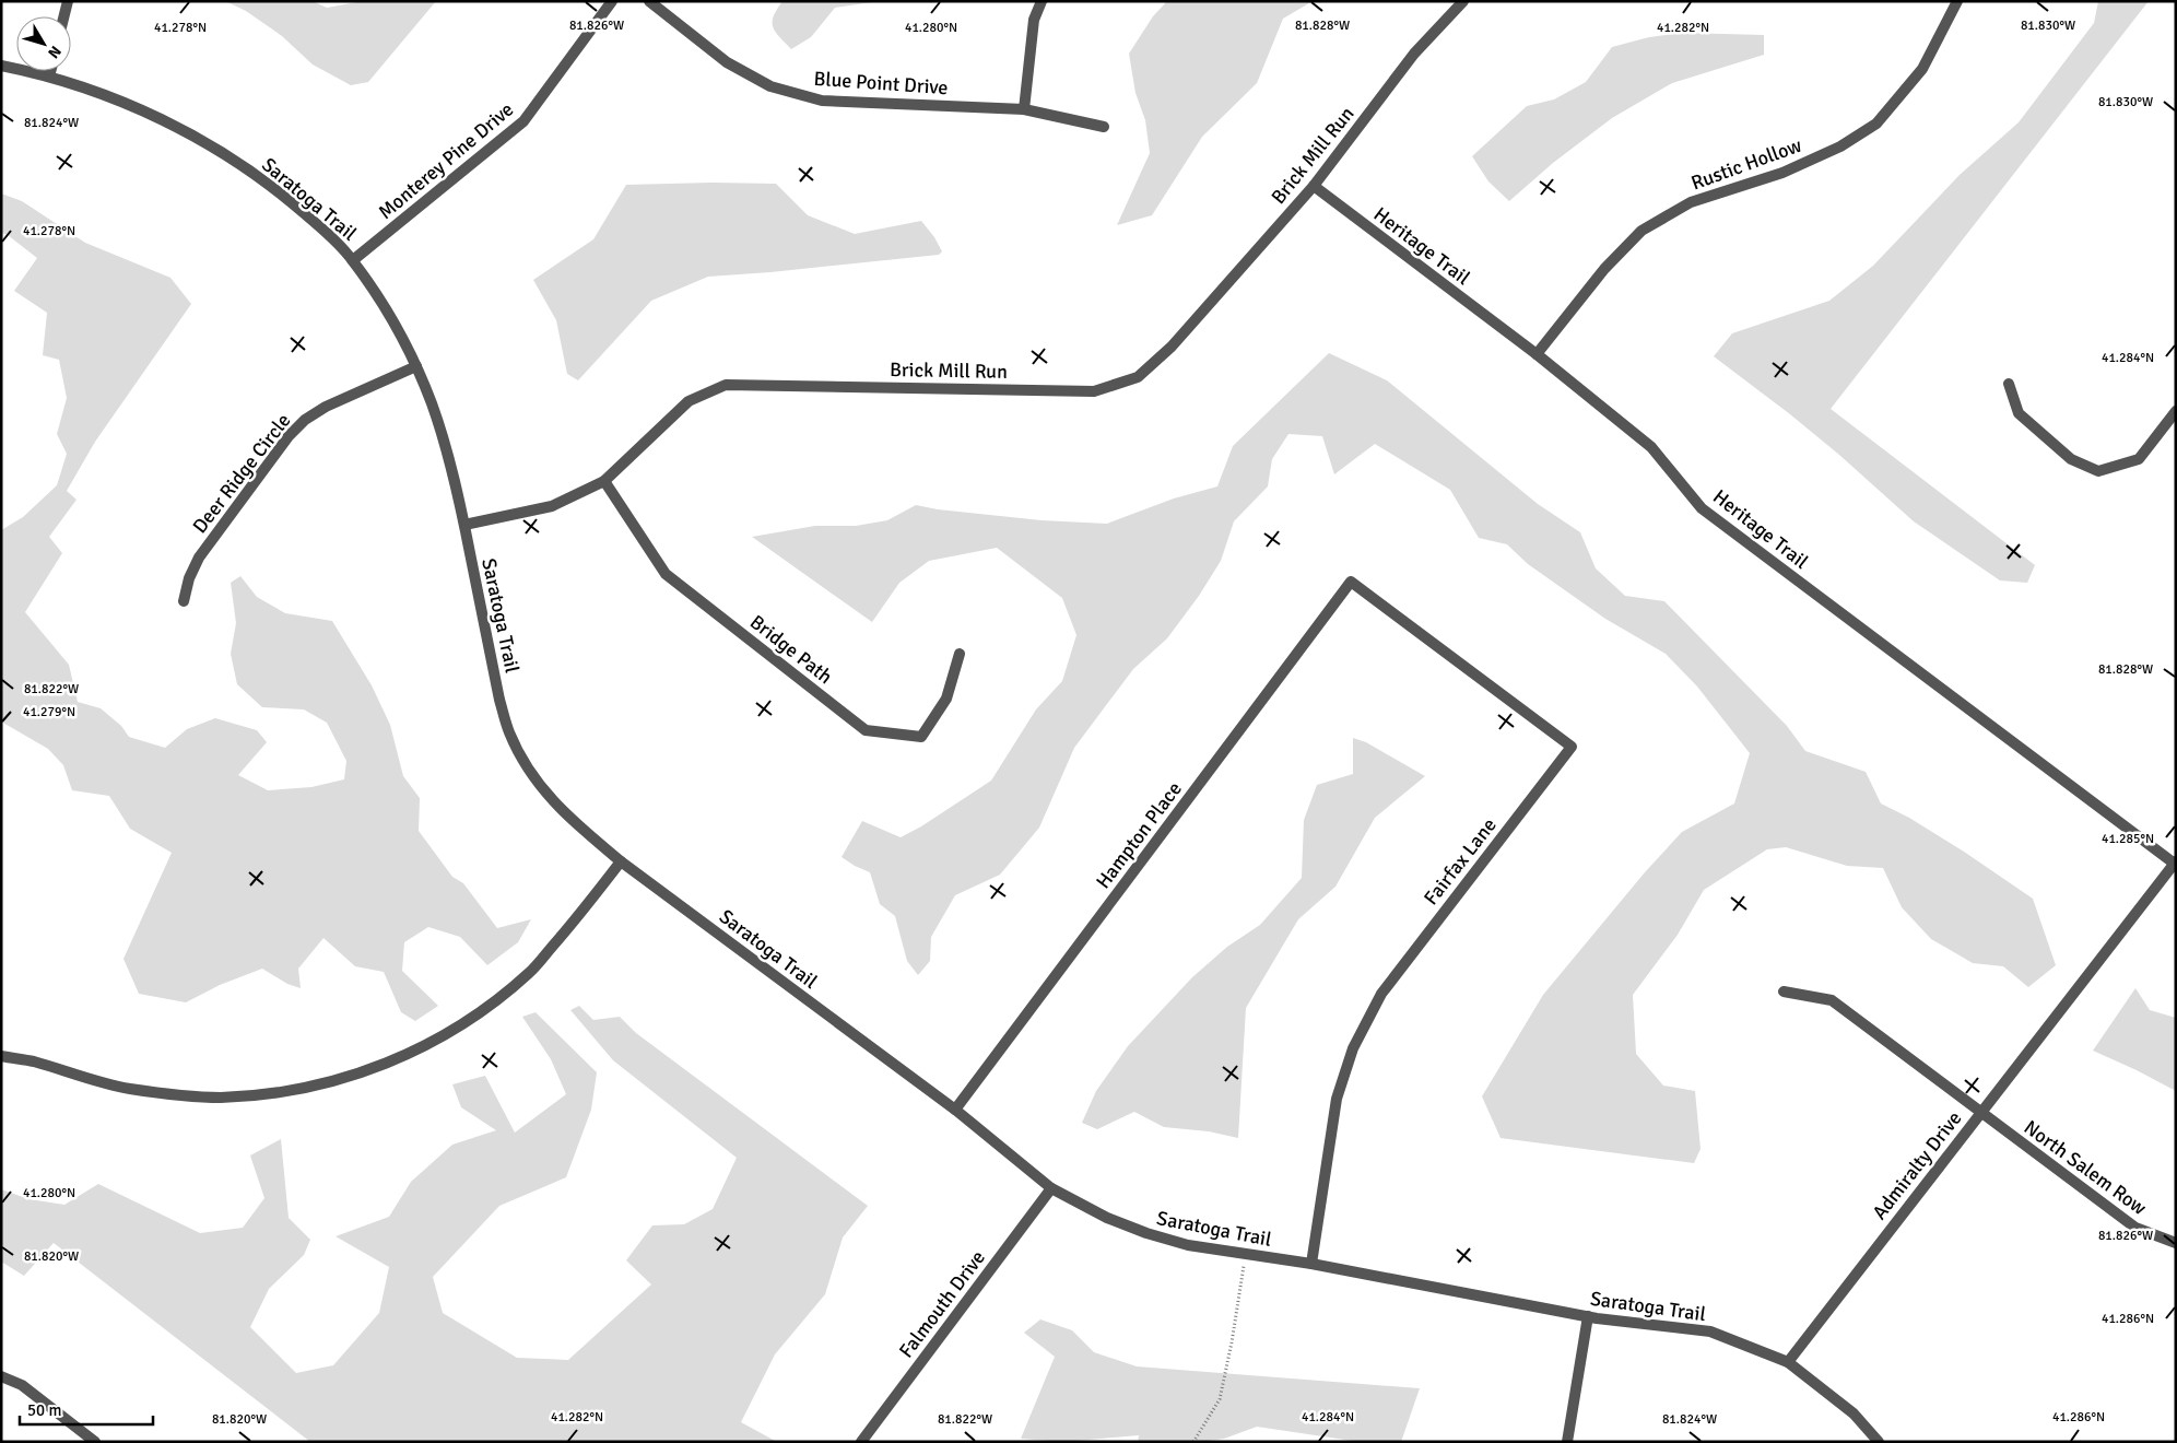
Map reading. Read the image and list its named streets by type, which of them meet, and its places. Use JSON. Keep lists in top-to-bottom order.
{
  "streets": {
    "street": [
      "Blue Point Drive",
      "Brick Mill Run",
      "Monterey Pine Drive",
      "Rustic Hollow",
      "Saratoga Trail",
      "Heritage Trail",
      "Deer Ridge Circle",
      "Bridge Path",
      "Hampton Place",
      "Fairfax Lane",
      "Admiralty Drive",
      "North Salem Row",
      "Falmouth Drive"
    ]
  },
  "crossings": [
    ["Brick Mill Run", "Saratoga Trail"],
    ["Brick Mill Run", "Heritage Trail"],
    ["Brick Mill Run", "Bridge Path"],
    ["Monterey Pine Drive", "Saratoga Trail"],
    ["Rustic Hollow", "Heritage Trail"],
    ["Saratoga Trail", "Deer Ridge Circle"],
    ["Saratoga Trail", "Hampton Place"],
    ["Saratoga Trail", "Fairfax Lane"],
    ["Saratoga Trail", "Admiralty Drive"],
    ["Saratoga Trail", "Falmouth Drive"],
    ["Heritage Trail", "Admiralty Drive"],
    ["Hampton Place", "Fairfax Lane"],
    ["Admiralty Drive", "North Salem Row"]
  ],
  "scale_bar": "50 m",
  "north": "bottom right",
  "coordinates": [
    "81.826°W",
    "81.828°W",
    "81.830°W",
    "41.280°N",
    "41.278°N",
    "41.282°N",
    "81.824°W",
    "41.284°N",
    "81.822°W",
    "41.279°N",
    "41.285°N",
    "81.820°W",
    "41.286°N"
  ]
}
